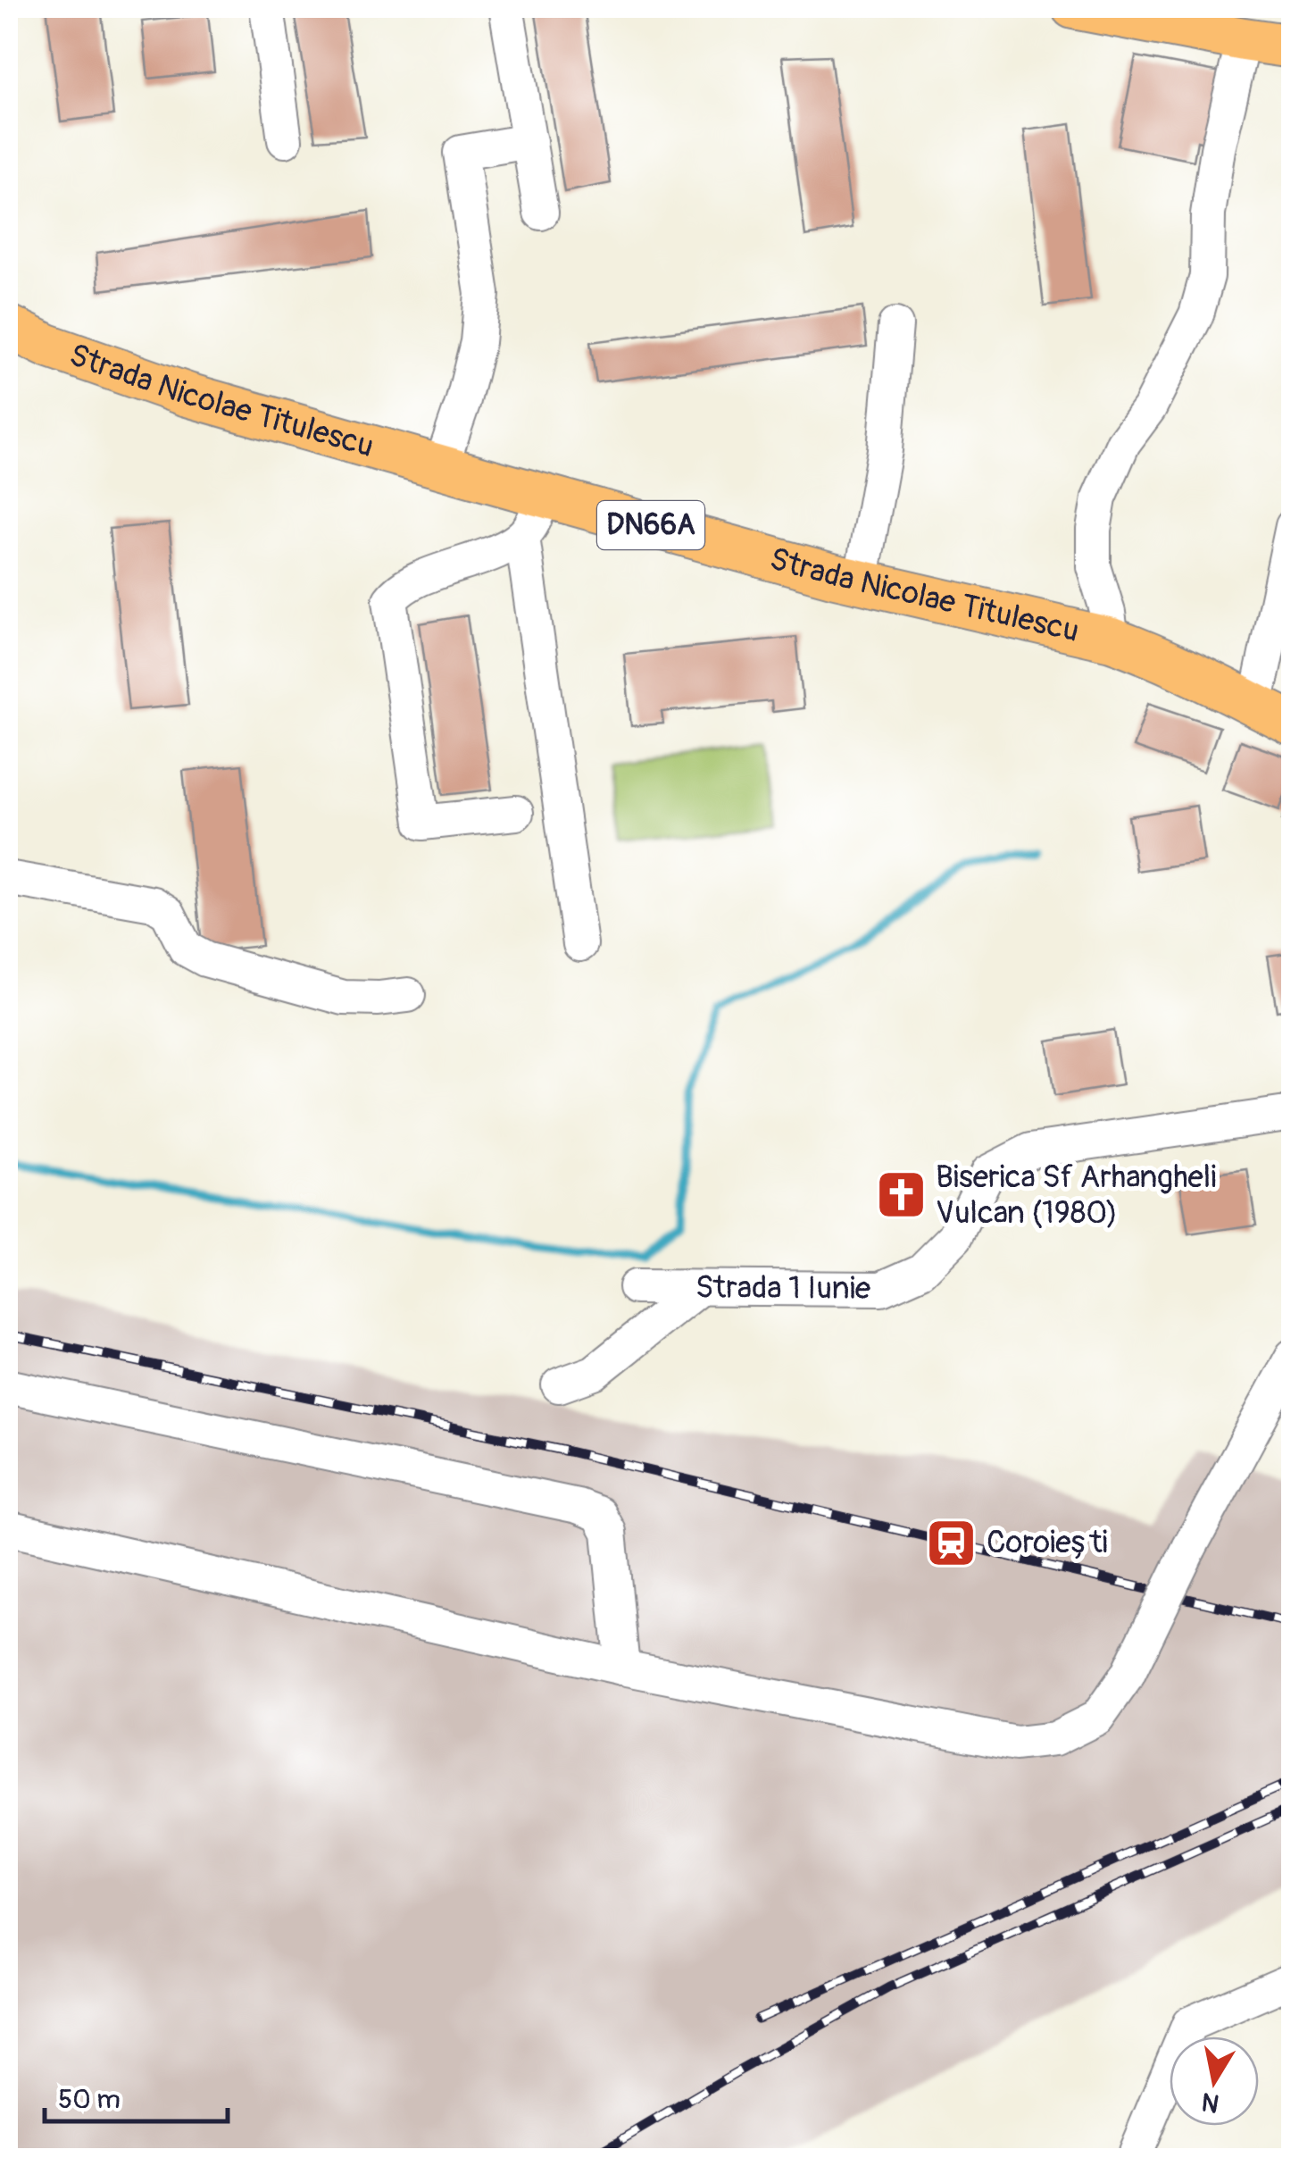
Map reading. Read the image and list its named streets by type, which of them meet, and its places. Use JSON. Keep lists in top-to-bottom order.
{
  "streets": {
    "main road": ["Strada Nicolae Titulescu", "DN66A"],
    "street": ["Strada 1 Iunie"]
  },
  "places": {
    "church": ["Biserica Sf Arhangheli Vulcan (1980)"],
    "station": ["Coroiești"]
  },
  "scale_bar": "50 m",
  "north": "bottom"
}
